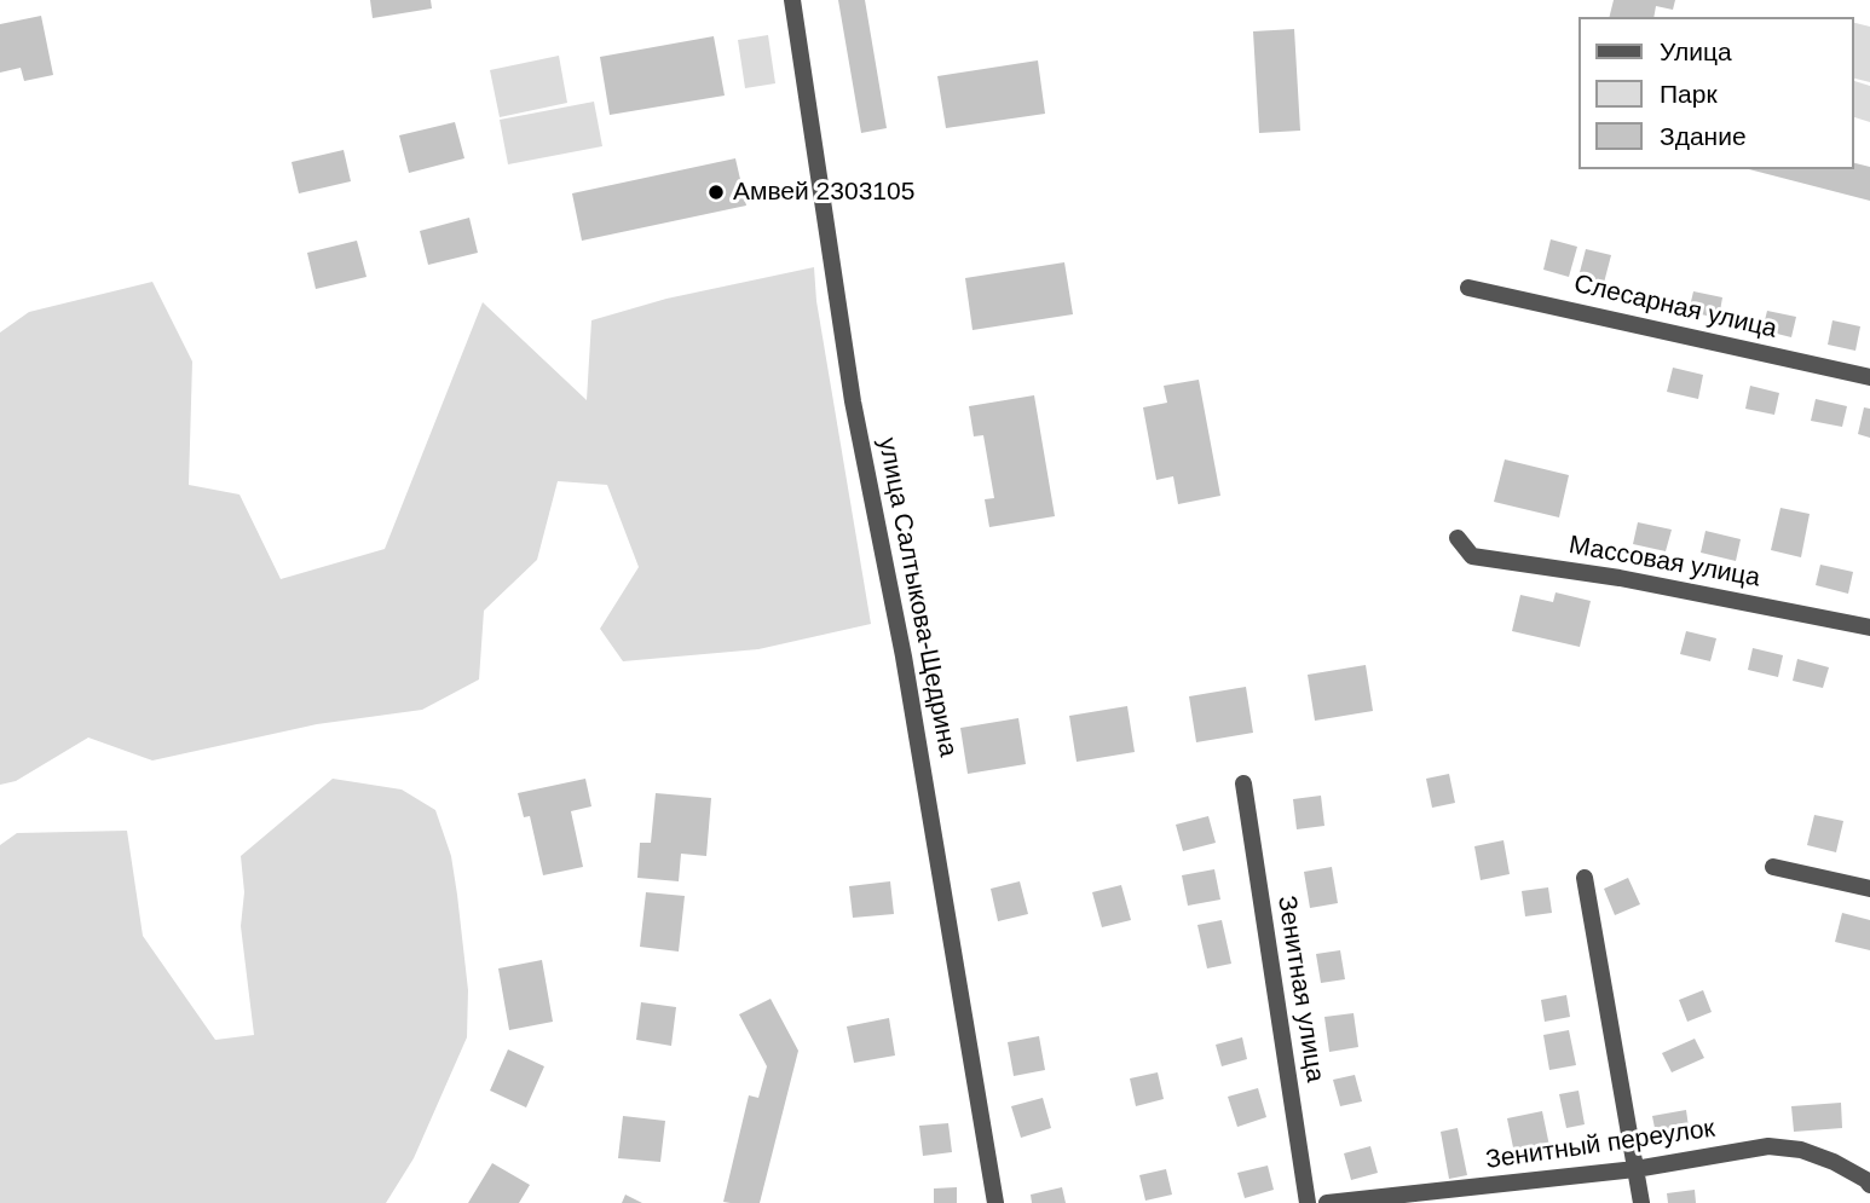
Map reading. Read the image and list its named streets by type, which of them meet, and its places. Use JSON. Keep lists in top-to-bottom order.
{
  "streets": {
    "street": [
      "Слесарная улица",
      "Массовая улица",
      "улица Салтыкова-Щедрина",
      "Зенитная улица",
      "Зенитный переулок"
    ]
  },
  "places": ["Амвей 2303105"],
  "legend": ["Улица", "Парк", "Здание"]
}
